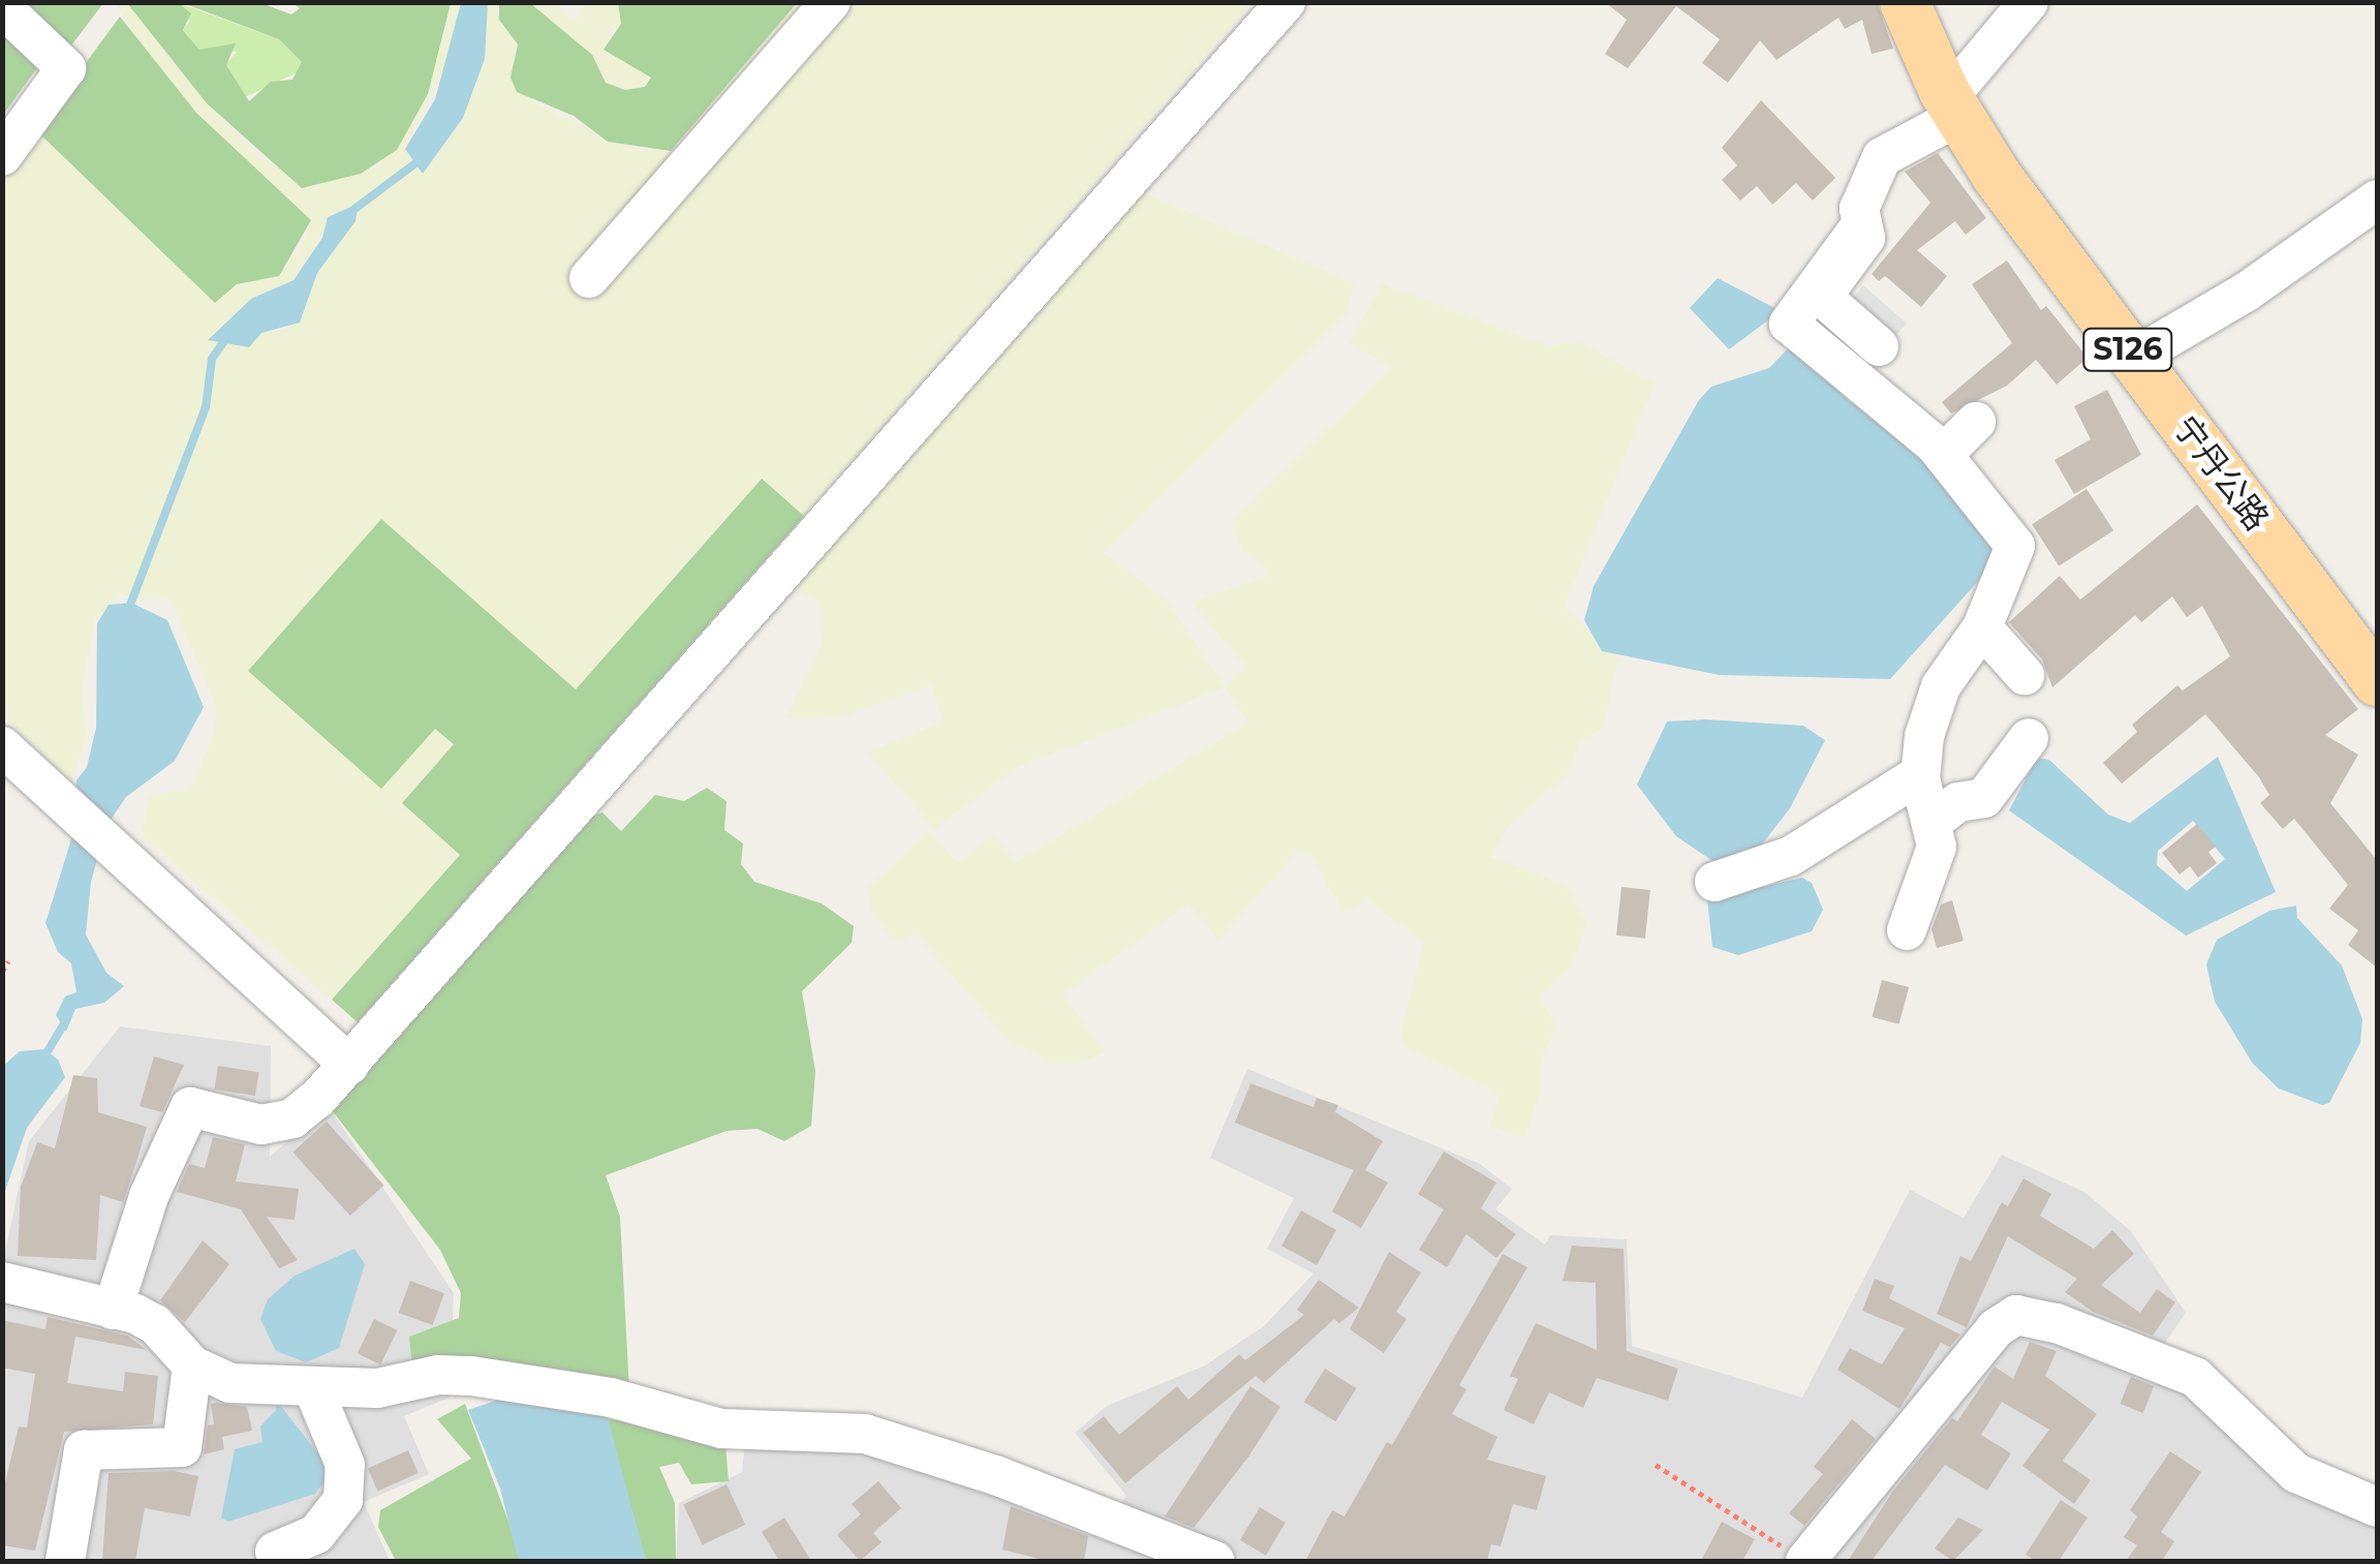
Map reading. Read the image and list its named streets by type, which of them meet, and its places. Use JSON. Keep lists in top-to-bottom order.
{
  "streets": {
    "main road": ["S126", "宁丹公路"]
  }
}
